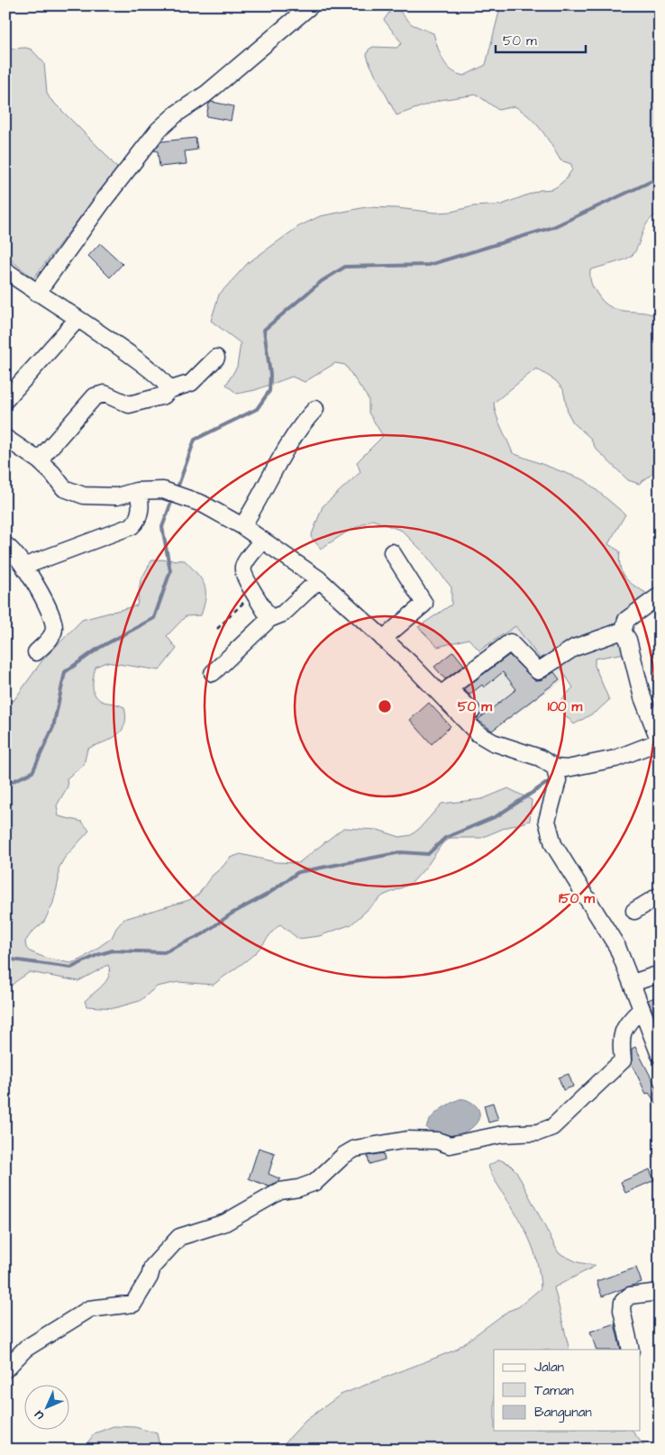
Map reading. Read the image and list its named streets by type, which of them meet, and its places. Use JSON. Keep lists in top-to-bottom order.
{
  "legend": ["Jalan", "Taman", "Bangunan"],
  "scale_bar": "50 m",
  "north": "bottom left",
  "rings": ["50 m", "100 m", "150 m"]
}
